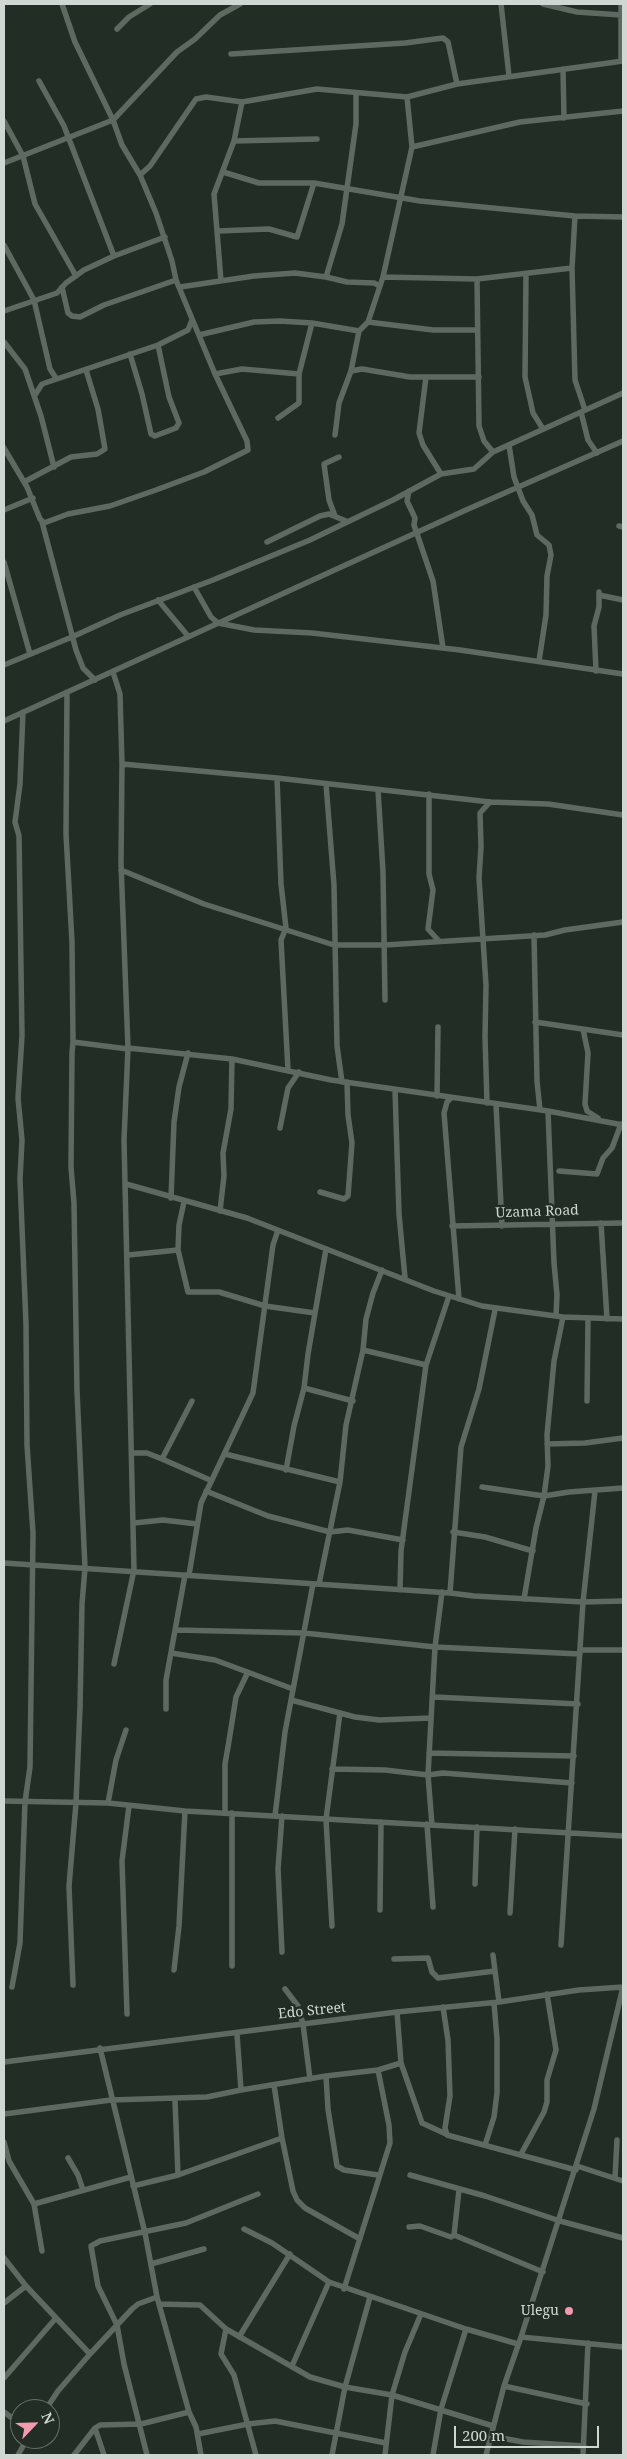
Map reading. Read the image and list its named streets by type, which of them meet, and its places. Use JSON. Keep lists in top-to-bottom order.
{
  "streets": {
    "street": ["Uzama Road", "Edo Street"]
  },
  "places": ["Ulegu"],
  "scale_bar": "200 m",
  "north": "top right"
}
